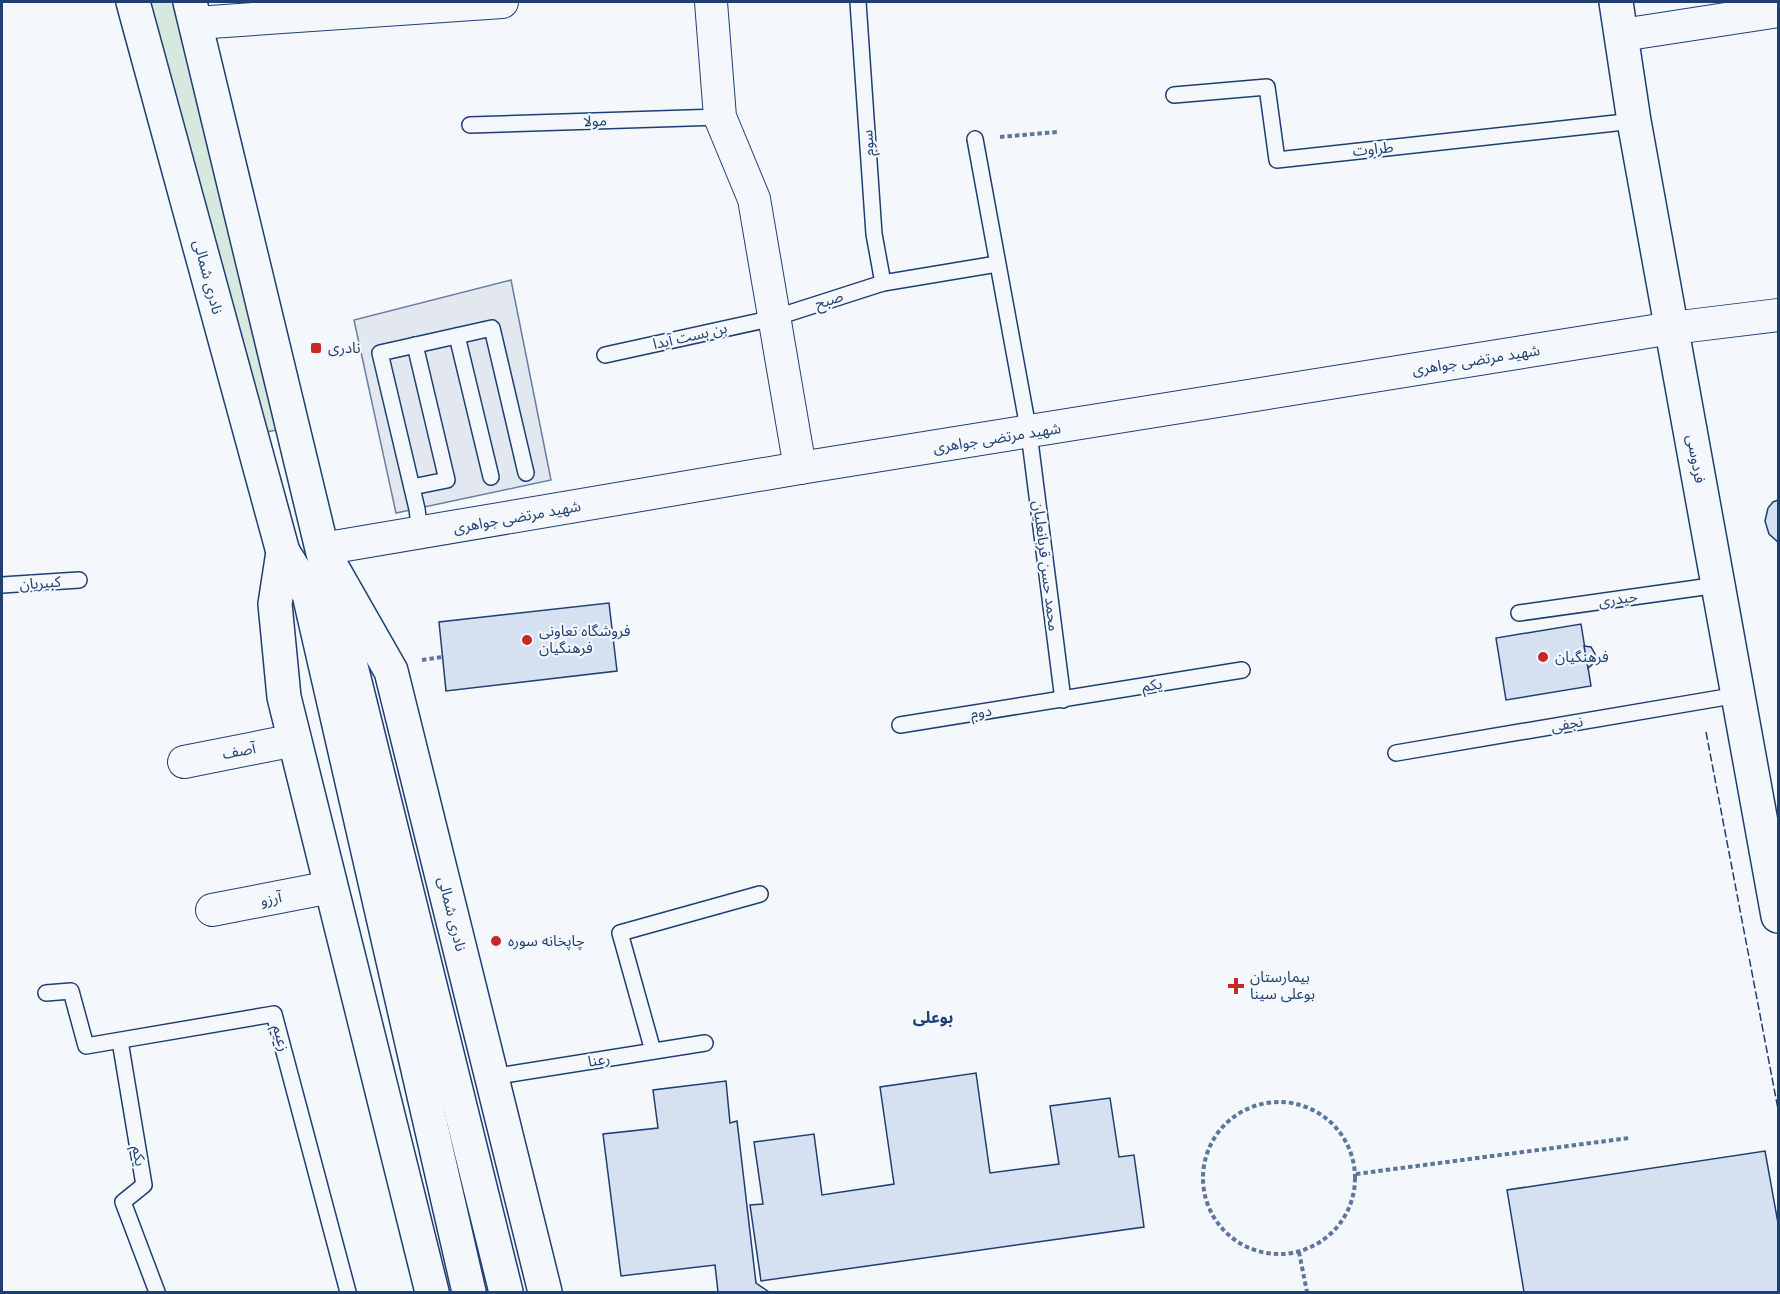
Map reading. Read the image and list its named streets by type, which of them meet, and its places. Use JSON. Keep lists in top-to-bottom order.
{
  "streets": {
    "main road": ["نادری شمالی", "فردوسی"],
    "street": ["شهید مرتضی جواهری", "آصف", "آرزو"],
    "lane": [
      "مولا",
      "سوم",
      "طراوت",
      "صبح",
      "بن بست آیدا",
      "محمد حسن قربانعلیان",
      "کبیریان",
      "حیدری",
      "یکم",
      "دوم",
      "نجفی",
      "زعیم",
      "رعنا"
    ]
  },
  "crossings": [
    ["سوم", "صبح"],
    ["طراوت", "فردوسی"],
    ["نادری شمالی", "شهید مرتضی جواهری"],
    ["نادری شمالی", "آصف"],
    ["نادری شمالی", "آرزو"],
    ["نادری شمالی", "رعنا"],
    ["صبح", "بن بست آیدا"],
    ["صبح", "محمد حسن قربانعلیان"],
    ["شهید مرتضی جواهری", "فردوسی"],
    ["شهید مرتضی جواهری", "محمد حسن قربانعلیان"],
    ["فردوسی", "حیدری"],
    ["فردوسی", "نجفی"],
    ["محمد حسن قربانعلیان", "یکم"],
    ["محمد حسن قربانعلیان", "دوم"],
    ["یکم", "دوم"],
    ["یکم", "زعیم"]
  ],
  "districts": ["بوعلی"],
  "places": {
    "transit": ["نادری"],
    "other": ["فروشگاه تعاونی فرهنگیان", "فرهنگیان", "چاپخانه سوره"],
    "health": ["بیمارستان بوعلی سینا"]
  }
}
